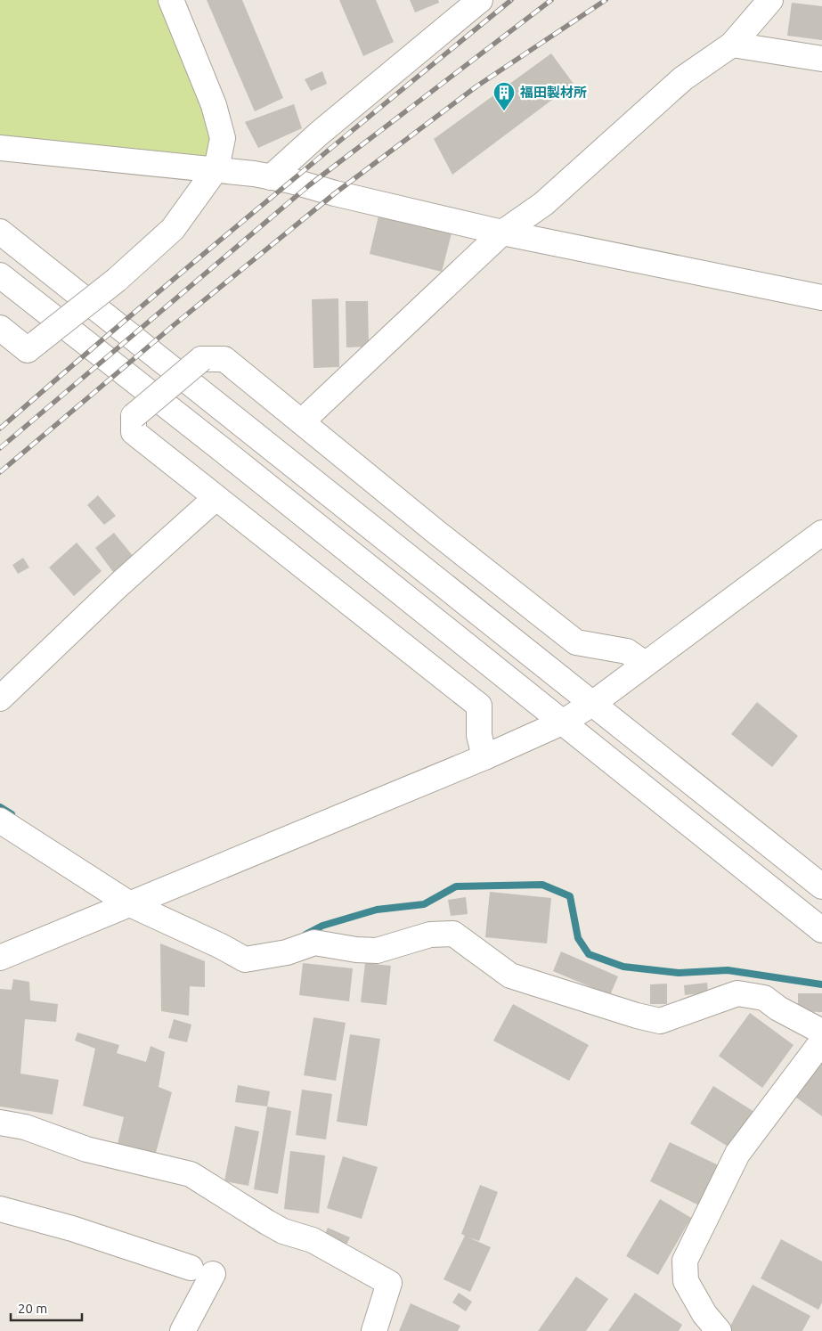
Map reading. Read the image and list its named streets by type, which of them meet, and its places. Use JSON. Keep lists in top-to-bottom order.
{
  "places": {
    "building": ["福田製材所"]
  },
  "scale_bar": "20 m"
}
